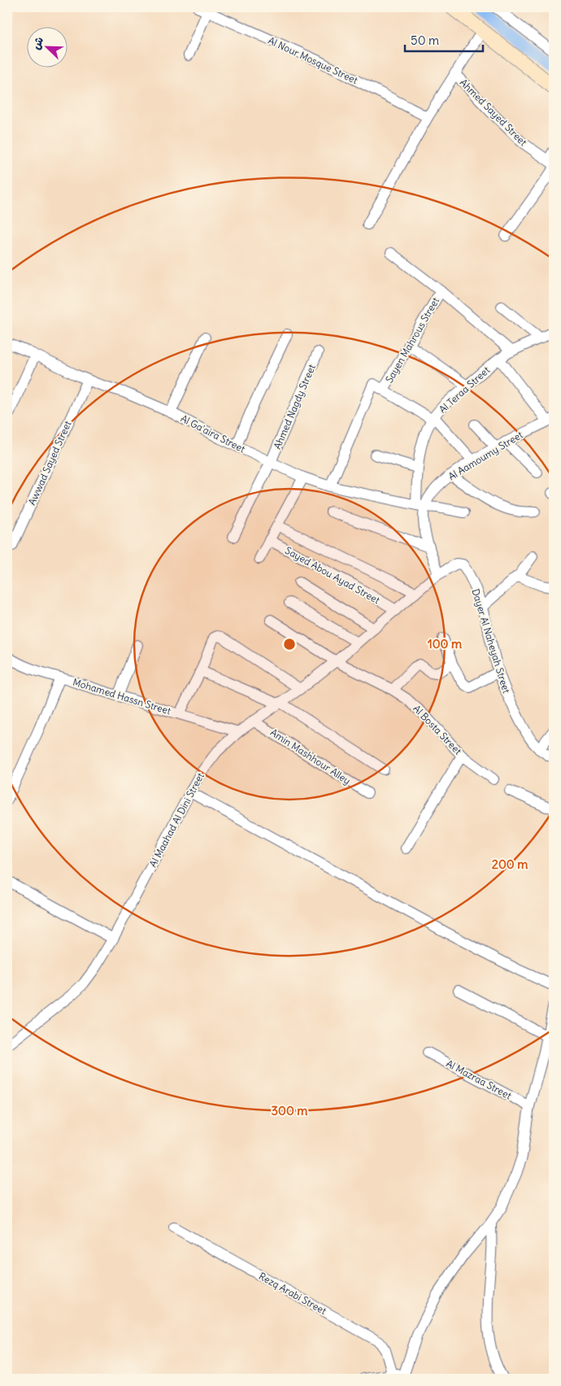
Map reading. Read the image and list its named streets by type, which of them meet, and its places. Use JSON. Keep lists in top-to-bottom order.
{
  "streets": {
    "street": [
      "Al Nour Mosque Street",
      "Ahmed Sayed Street",
      "Sayen Mahrous Street",
      "Al Teraa Street",
      "Ahmed Nagdy Street",
      "Al Ga'aira Street",
      "Al Aamoumy Street",
      "Awwad Sayed Street",
      "Sayed Abou Ayad Street",
      "Dayer Al Naheyah Street",
      "Mohamed Hassn Street",
      "Al Bosta Street",
      "Amin Mashhour Alley",
      "Al Maahad Al Dini Street",
      "Al Mazraa Street",
      "Rezq Arabi Street"
    ]
  },
  "crossings": [
    ["Sayen Mahrous Street", "Al Ga'aira Street"],
    ["Al Teraa Street", "Al Ga'aira Street"],
    ["Al Teraa Street", "Al Aamoumy Street"],
    ["Ahmed Nagdy Street", "Al Ga'aira Street"],
    ["Al Ga'aira Street", "Al Aamoumy Street"],
    ["Al Ga'aira Street", "Awwad Sayed Street"],
    ["Al Aamoumy Street", "Al Maahad Al Dini Street"],
    ["Sayed Abou Ayad Street", "Al Maahad Al Dini Street"],
    ["Dayer Al Naheyah Street", "Al Maahad Al Dini Street"],
    ["Mohamed Hassn Street", "Al Maahad Al Dini Street"],
    ["Al Bosta Street", "Al Maahad Al Dini Street"],
    ["Amin Mashhour Alley", "Al Maahad Al Dini Street"]
  ],
  "scale_bar": "50 m",
  "north": "top left",
  "rings": ["100 m", "200 m", "300 m"]
}
